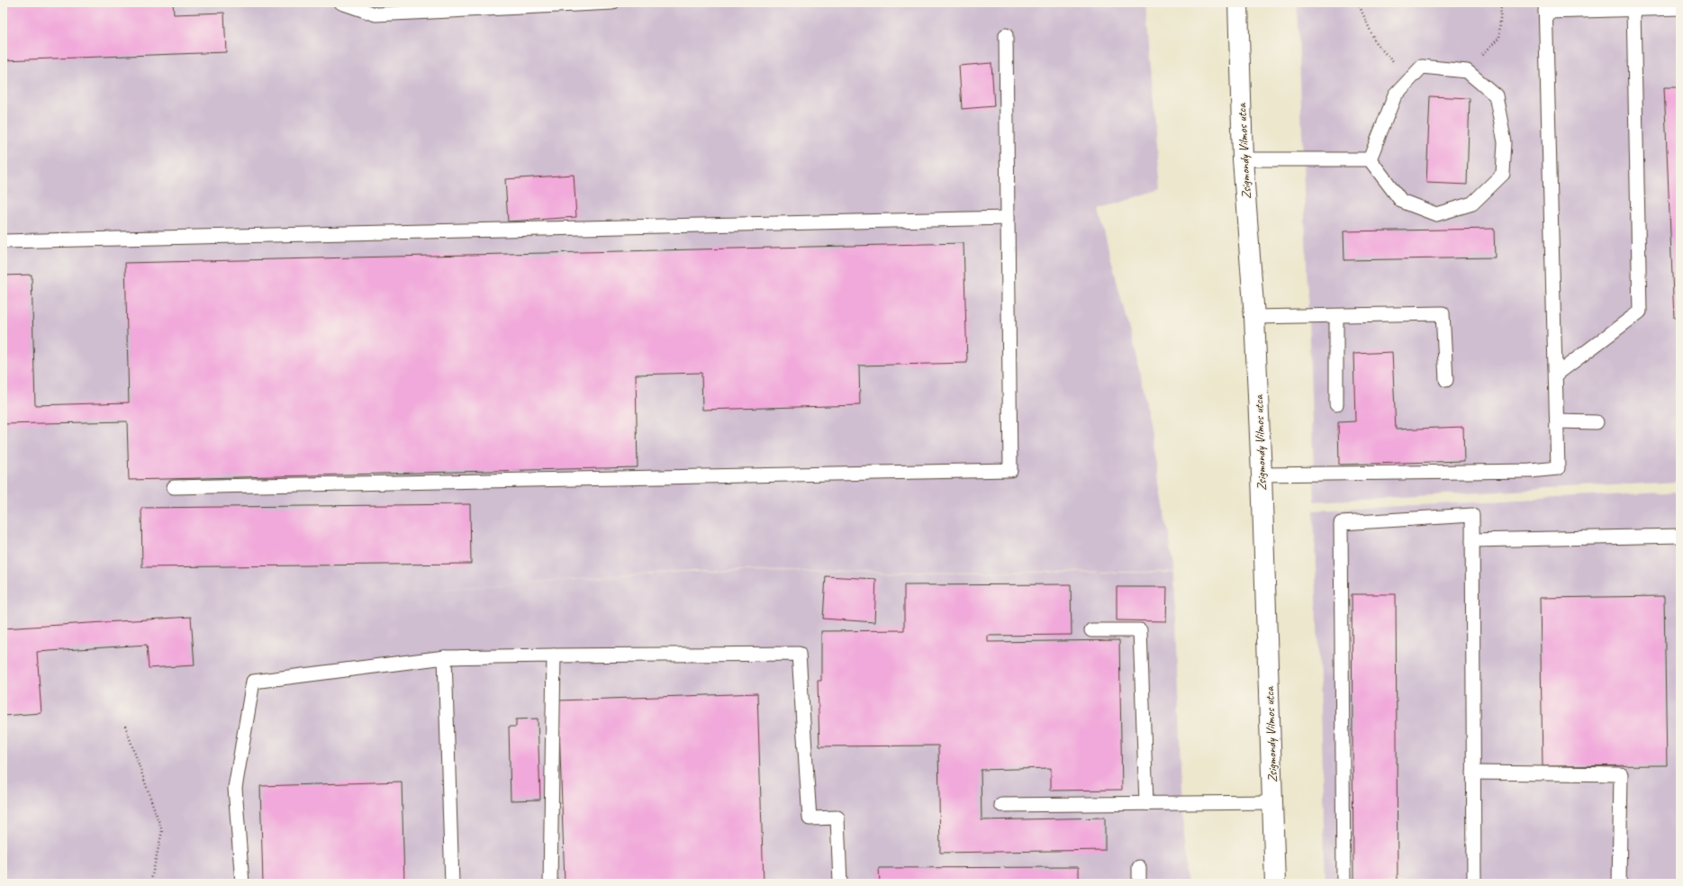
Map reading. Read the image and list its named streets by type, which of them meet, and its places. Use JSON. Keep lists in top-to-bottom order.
{
  "streets": {
    "street": ["Zsigmondy Vilmos utca"]
  }
}
